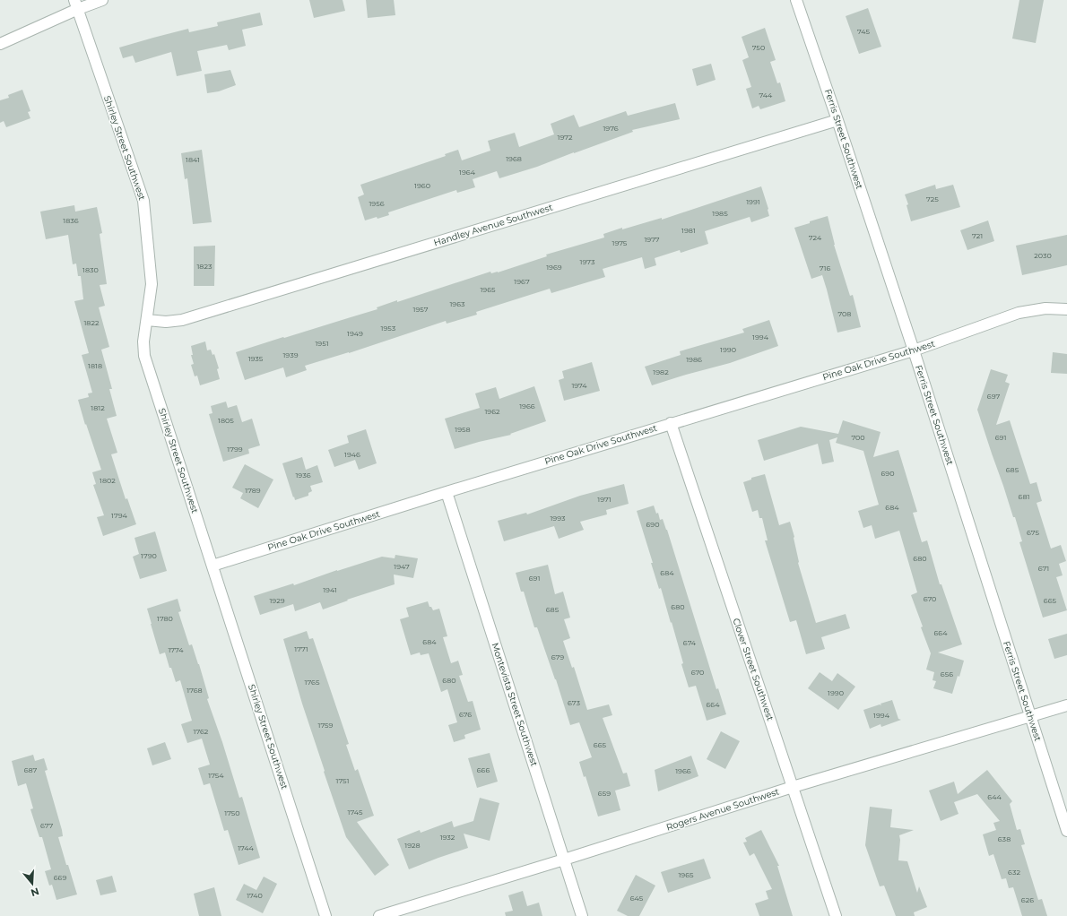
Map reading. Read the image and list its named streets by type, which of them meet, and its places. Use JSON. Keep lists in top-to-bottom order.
{
  "streets": {
    "street": [
      "Ferris Street Southwest",
      "Shirley Street Southwest",
      "Handley Avenue Southwest",
      "Pine Oak Drive Southwest",
      "Clover Street Southwest",
      "Montevista Street Southwest",
      "Rogers Avenue Southwest"
    ]
  },
  "crossings": [
    ["Ferris Street Southwest", "Handley Avenue Southwest"],
    ["Ferris Street Southwest", "Pine Oak Drive Southwest"],
    ["Ferris Street Southwest", "Rogers Avenue Southwest"],
    ["Shirley Street Southwest", "Handley Avenue Southwest"],
    ["Shirley Street Southwest", "Pine Oak Drive Southwest"],
    ["Pine Oak Drive Southwest", "Clover Street Southwest"],
    ["Pine Oak Drive Southwest", "Montevista Street Southwest"],
    ["Clover Street Southwest", "Rogers Avenue Southwest"],
    ["Montevista Street Southwest", "Rogers Avenue Southwest"]
  ],
  "house_numbers": [
    "745",
    "750",
    "744",
    "1976",
    "1972",
    "1968",
    "1841",
    "1964",
    "1960",
    "725",
    "1991",
    "1956",
    "1985",
    "1836",
    "1981",
    "721",
    "724",
    "1977",
    "1975",
    "2030",
    "1973",
    "1823",
    "1969",
    "716",
    "1830",
    "1967",
    "1965",
    "1963",
    "1957",
    "708",
    "1822",
    "1953",
    "1949",
    "1994",
    "1951",
    "1990",
    "1939",
    "1935",
    "1986",
    "1818",
    "1982",
    "1974",
    "697",
    "1966",
    "1812",
    "1962",
    "1805",
    "1958",
    "700",
    "691",
    "1799",
    "1946",
    "685",
    "690",
    "1936",
    "1802",
    "1789",
    "681",
    "1971",
    "684",
    "1794",
    "1993",
    "690",
    "675",
    "1790",
    "680",
    "1947",
    "671",
    "684",
    "691",
    "1941",
    "670",
    "1929",
    "665",
    "680",
    "685",
    "1780",
    "664",
    "684",
    "674",
    "1771",
    "1774",
    "679",
    "670",
    "656",
    "680",
    "1765",
    "1768",
    "1990",
    "673",
    "664",
    "676",
    "1994",
    "1759",
    "1762",
    "665",
    "687",
    "666",
    "1966",
    "1754",
    "1751",
    "659",
    "644",
    "1745",
    "1750",
    "677",
    "1932",
    "638",
    "1928",
    "1744",
    "632",
    "1965",
    "669",
    "1740",
    "645",
    "626"
  ],
  "north": "bottom"
}
